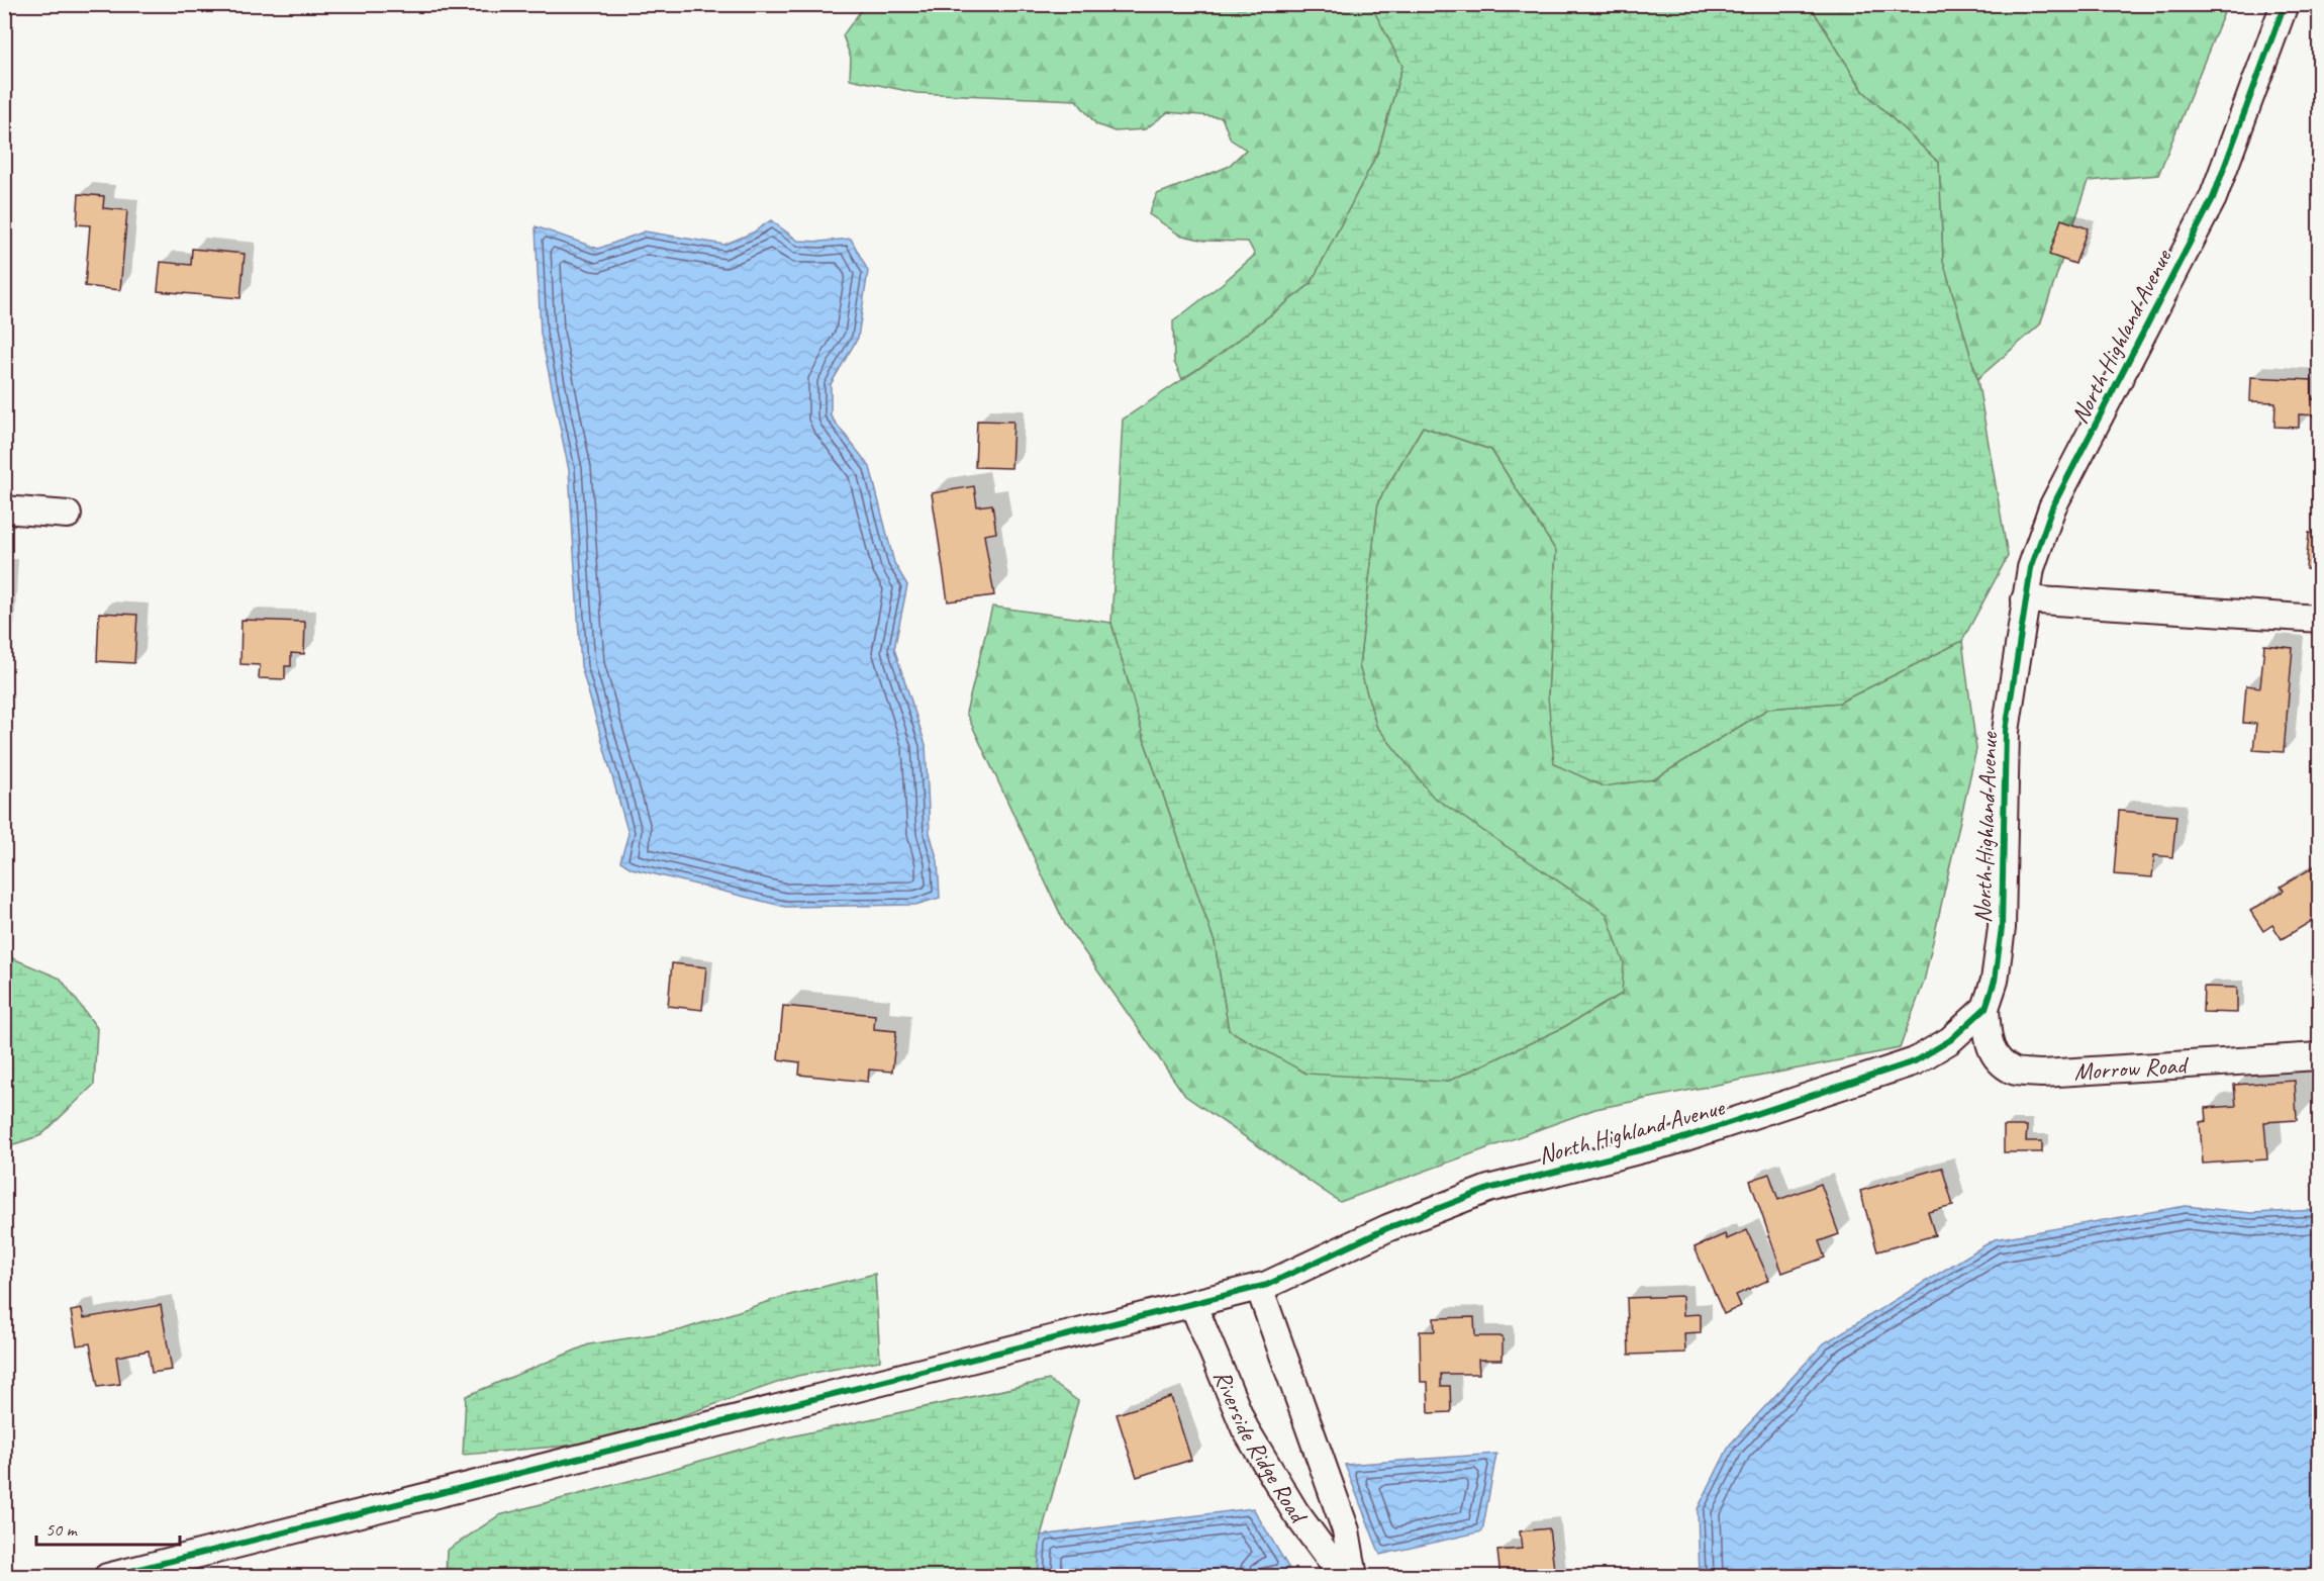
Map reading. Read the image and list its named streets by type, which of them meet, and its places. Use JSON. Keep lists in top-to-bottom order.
{
  "streets": {
    "street": ["North Highland Avenue", "Morrow Road", "Riverside Ridge Road"]
  },
  "crossings": [
    ["North Highland Avenue", "Morrow Road"],
    ["North Highland Avenue", "Riverside Ridge Road"]
  ],
  "scale_bar": "50 m"
}
